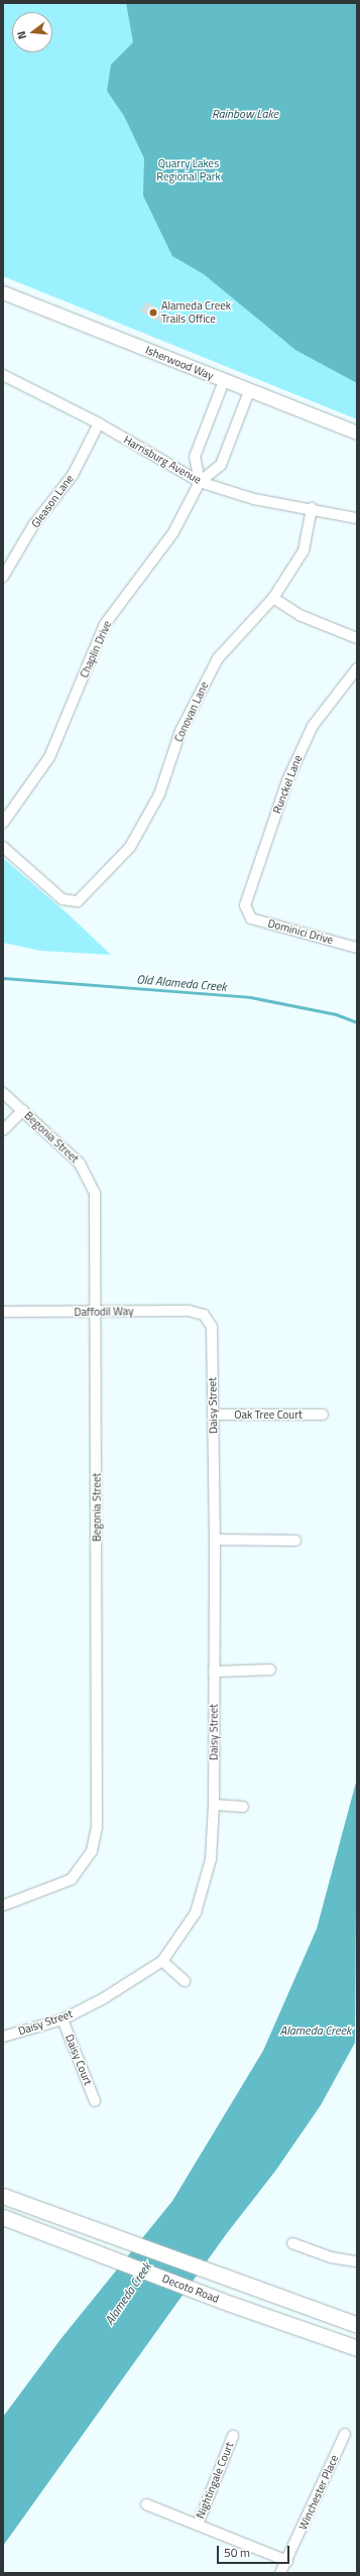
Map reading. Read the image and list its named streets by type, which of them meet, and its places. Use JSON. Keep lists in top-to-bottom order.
{
  "streets": {
    "main road": ["Decoto Road"],
    "street": [
      "Isherwood Way",
      "Harrisburg Avenue",
      "Gleason Lane",
      "Chaplin Drive",
      "Conovan Lane",
      "Runckel Lane",
      "Dominici Drive",
      "Begonia Street",
      "Daffodil Way",
      "Daisy Street",
      "Oak Tree Court",
      "Daisy Court",
      "Nightingale Court",
      "Winchester Place"
    ]
  },
  "crossings": [
    ["Isherwood Way", "Chaplin Drive"],
    ["Harrisburg Avenue", "Gleason Lane"],
    ["Harrisburg Avenue", "Chaplin Drive"],
    ["Harrisburg Avenue", "Conovan Lane"],
    ["Runckel Lane", "Dominici Drive"],
    ["Begonia Street", "Daffodil Way"],
    ["Daffodil Way", "Daisy Street"],
    ["Daisy Street", "Oak Tree Court"],
    ["Daisy Street", "Daisy Court"]
  ],
  "water": ["Rainbow Lake", "Old Alameda Creek", "Alameda Creek"],
  "parks": ["Quarry Lakes Regional Park"],
  "places": ["Alameda Creek Trails Office"],
  "scale_bar": "50 m",
  "north": "left"
}
